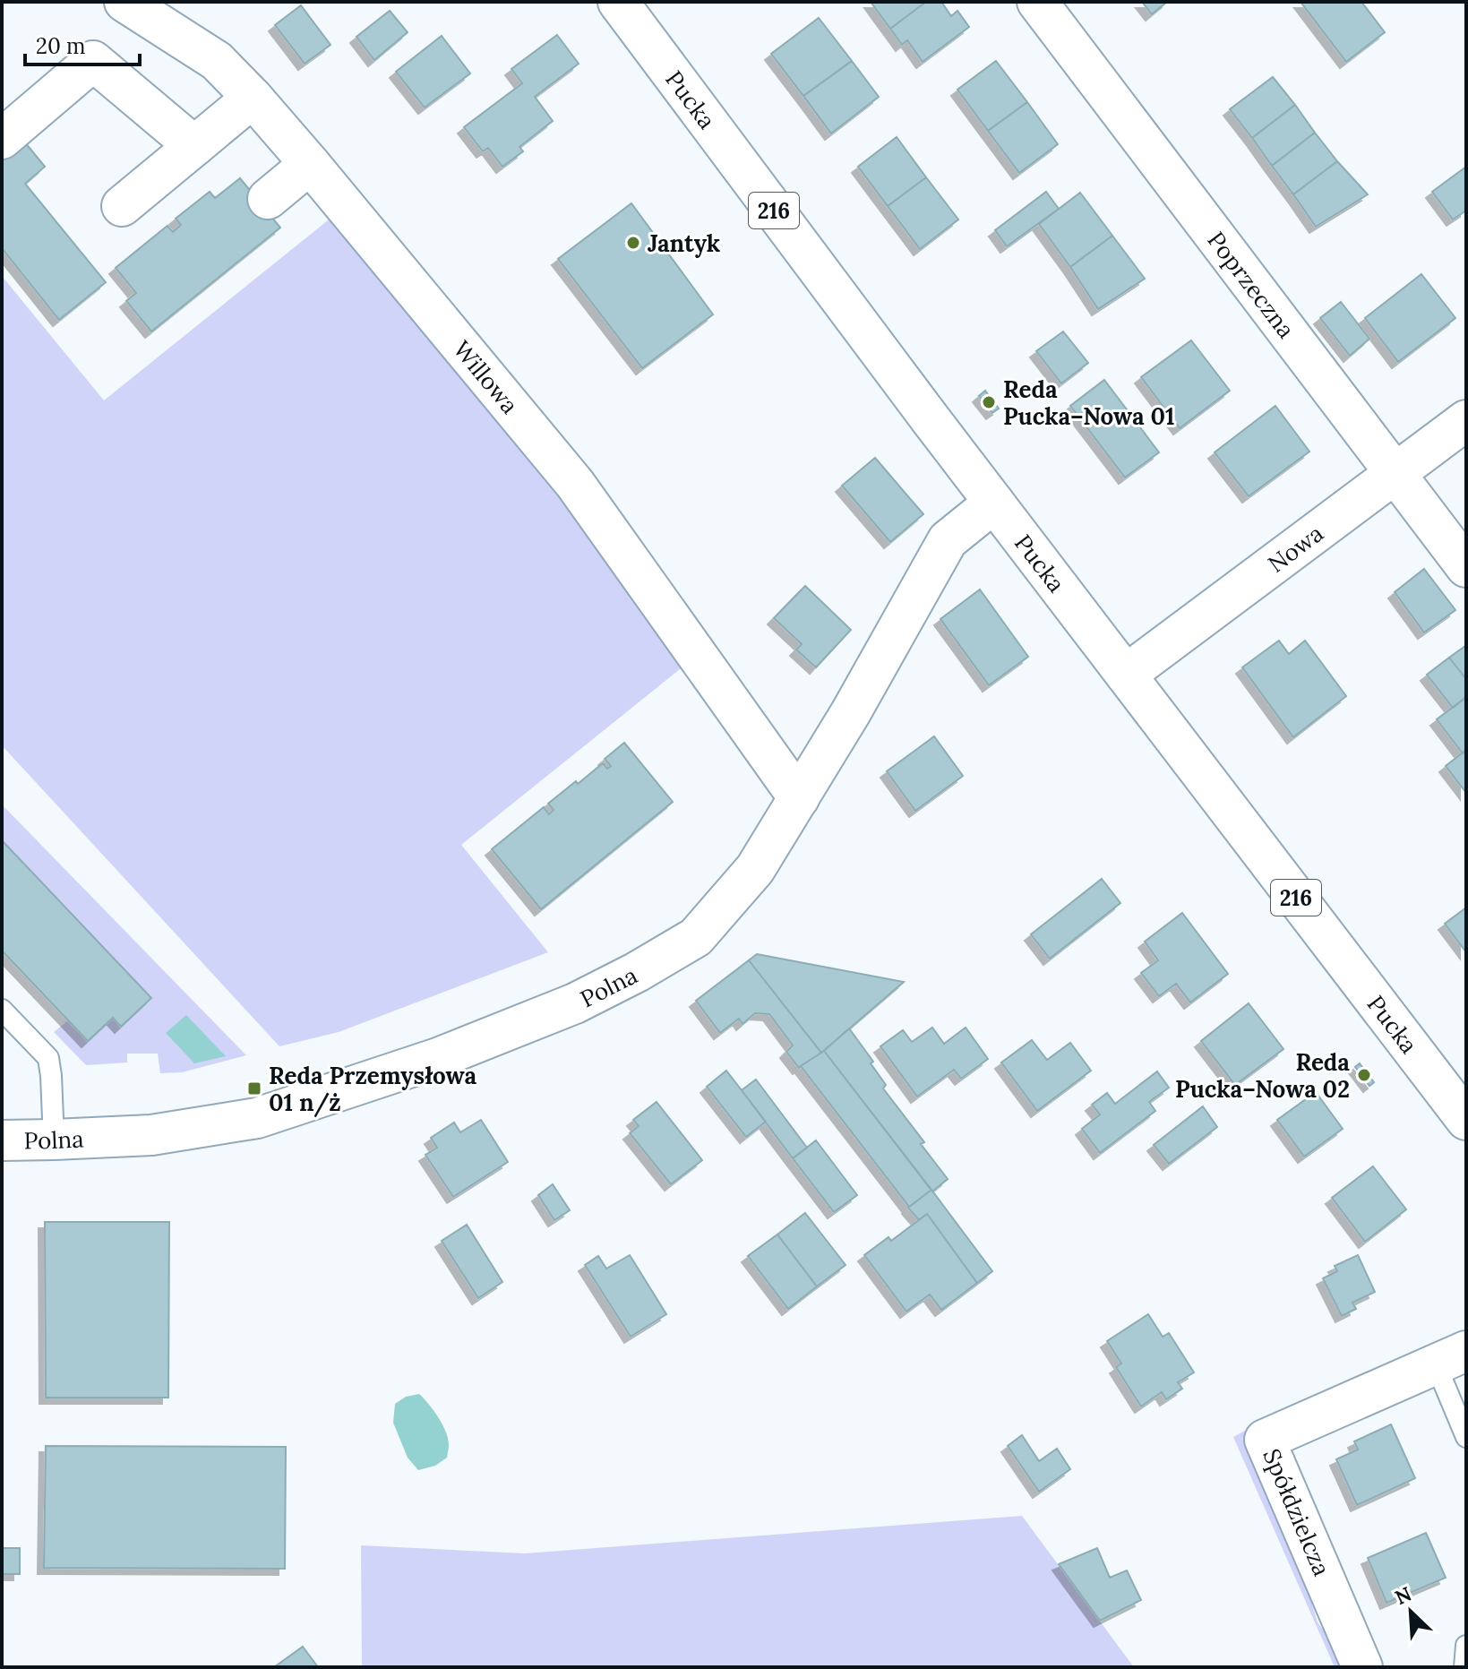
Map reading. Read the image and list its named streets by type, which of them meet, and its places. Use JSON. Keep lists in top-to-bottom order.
{
  "streets": {
    "street": [
      "Pucka",
      "216",
      "Poprzeczna",
      "Willowa",
      "Nowa",
      "Polna",
      "Spółdzielcza"
    ]
  },
  "crossings": [
    ["Pucka", "Nowa"],
    ["Pucka", "Polna"],
    ["Poprzeczna", "Nowa"],
    ["Willowa", "Polna"]
  ],
  "places": {
    "other": ["Jantyk", "Reda Pucka–Nowa 01", "Reda Pucka–Nowa 02"],
    "transit": ["Reda Przemysłowa 01 n/ż"]
  },
  "scale_bar": "20 m",
  "north": "top left"
}
